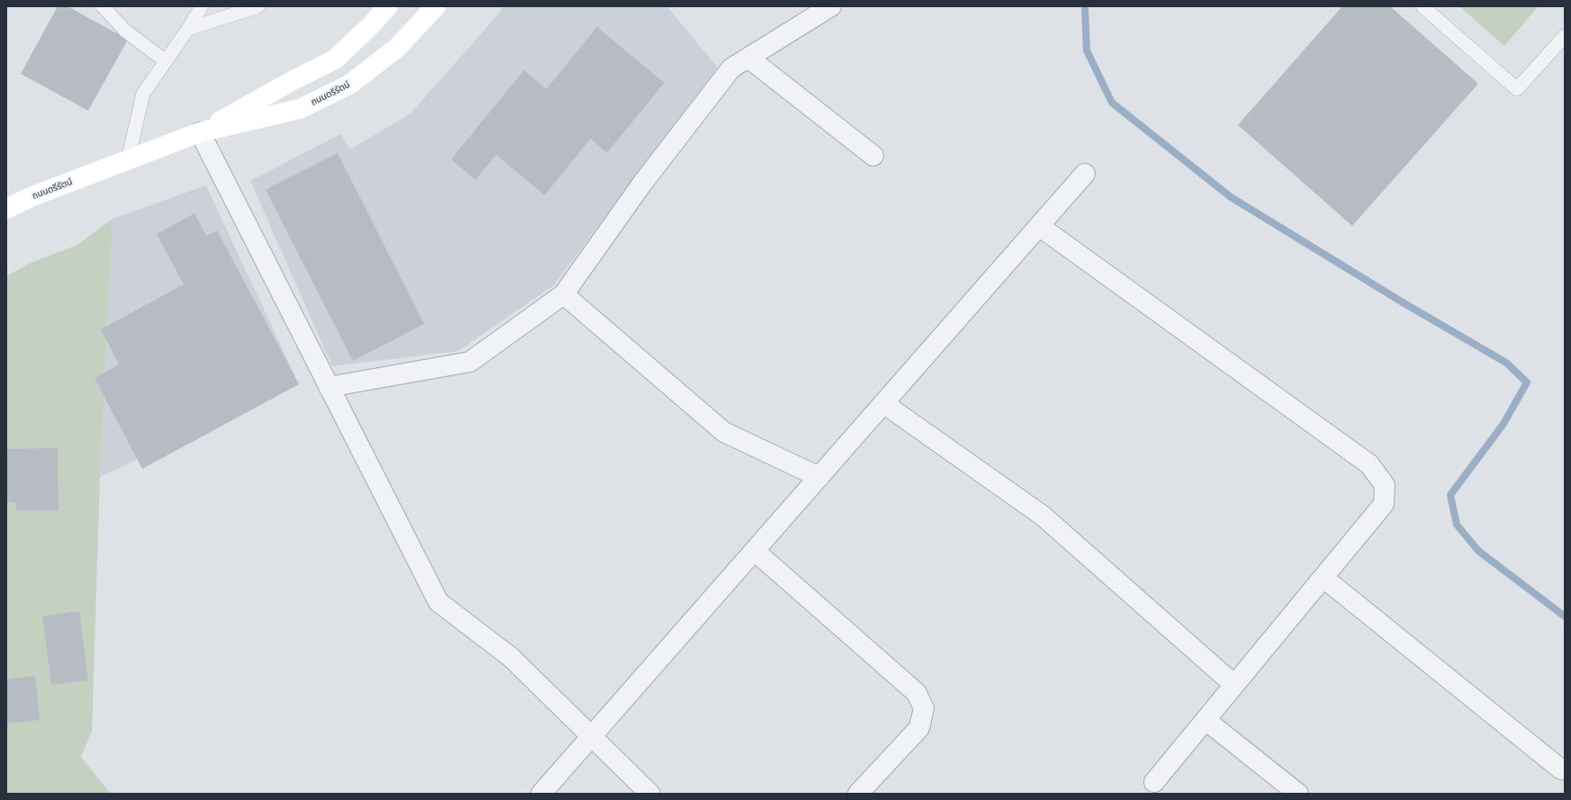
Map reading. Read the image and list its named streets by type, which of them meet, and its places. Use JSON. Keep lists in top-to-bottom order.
{
  "streets": {
    "main road": ["ถนนตรีรัตน์"]
  }
}
